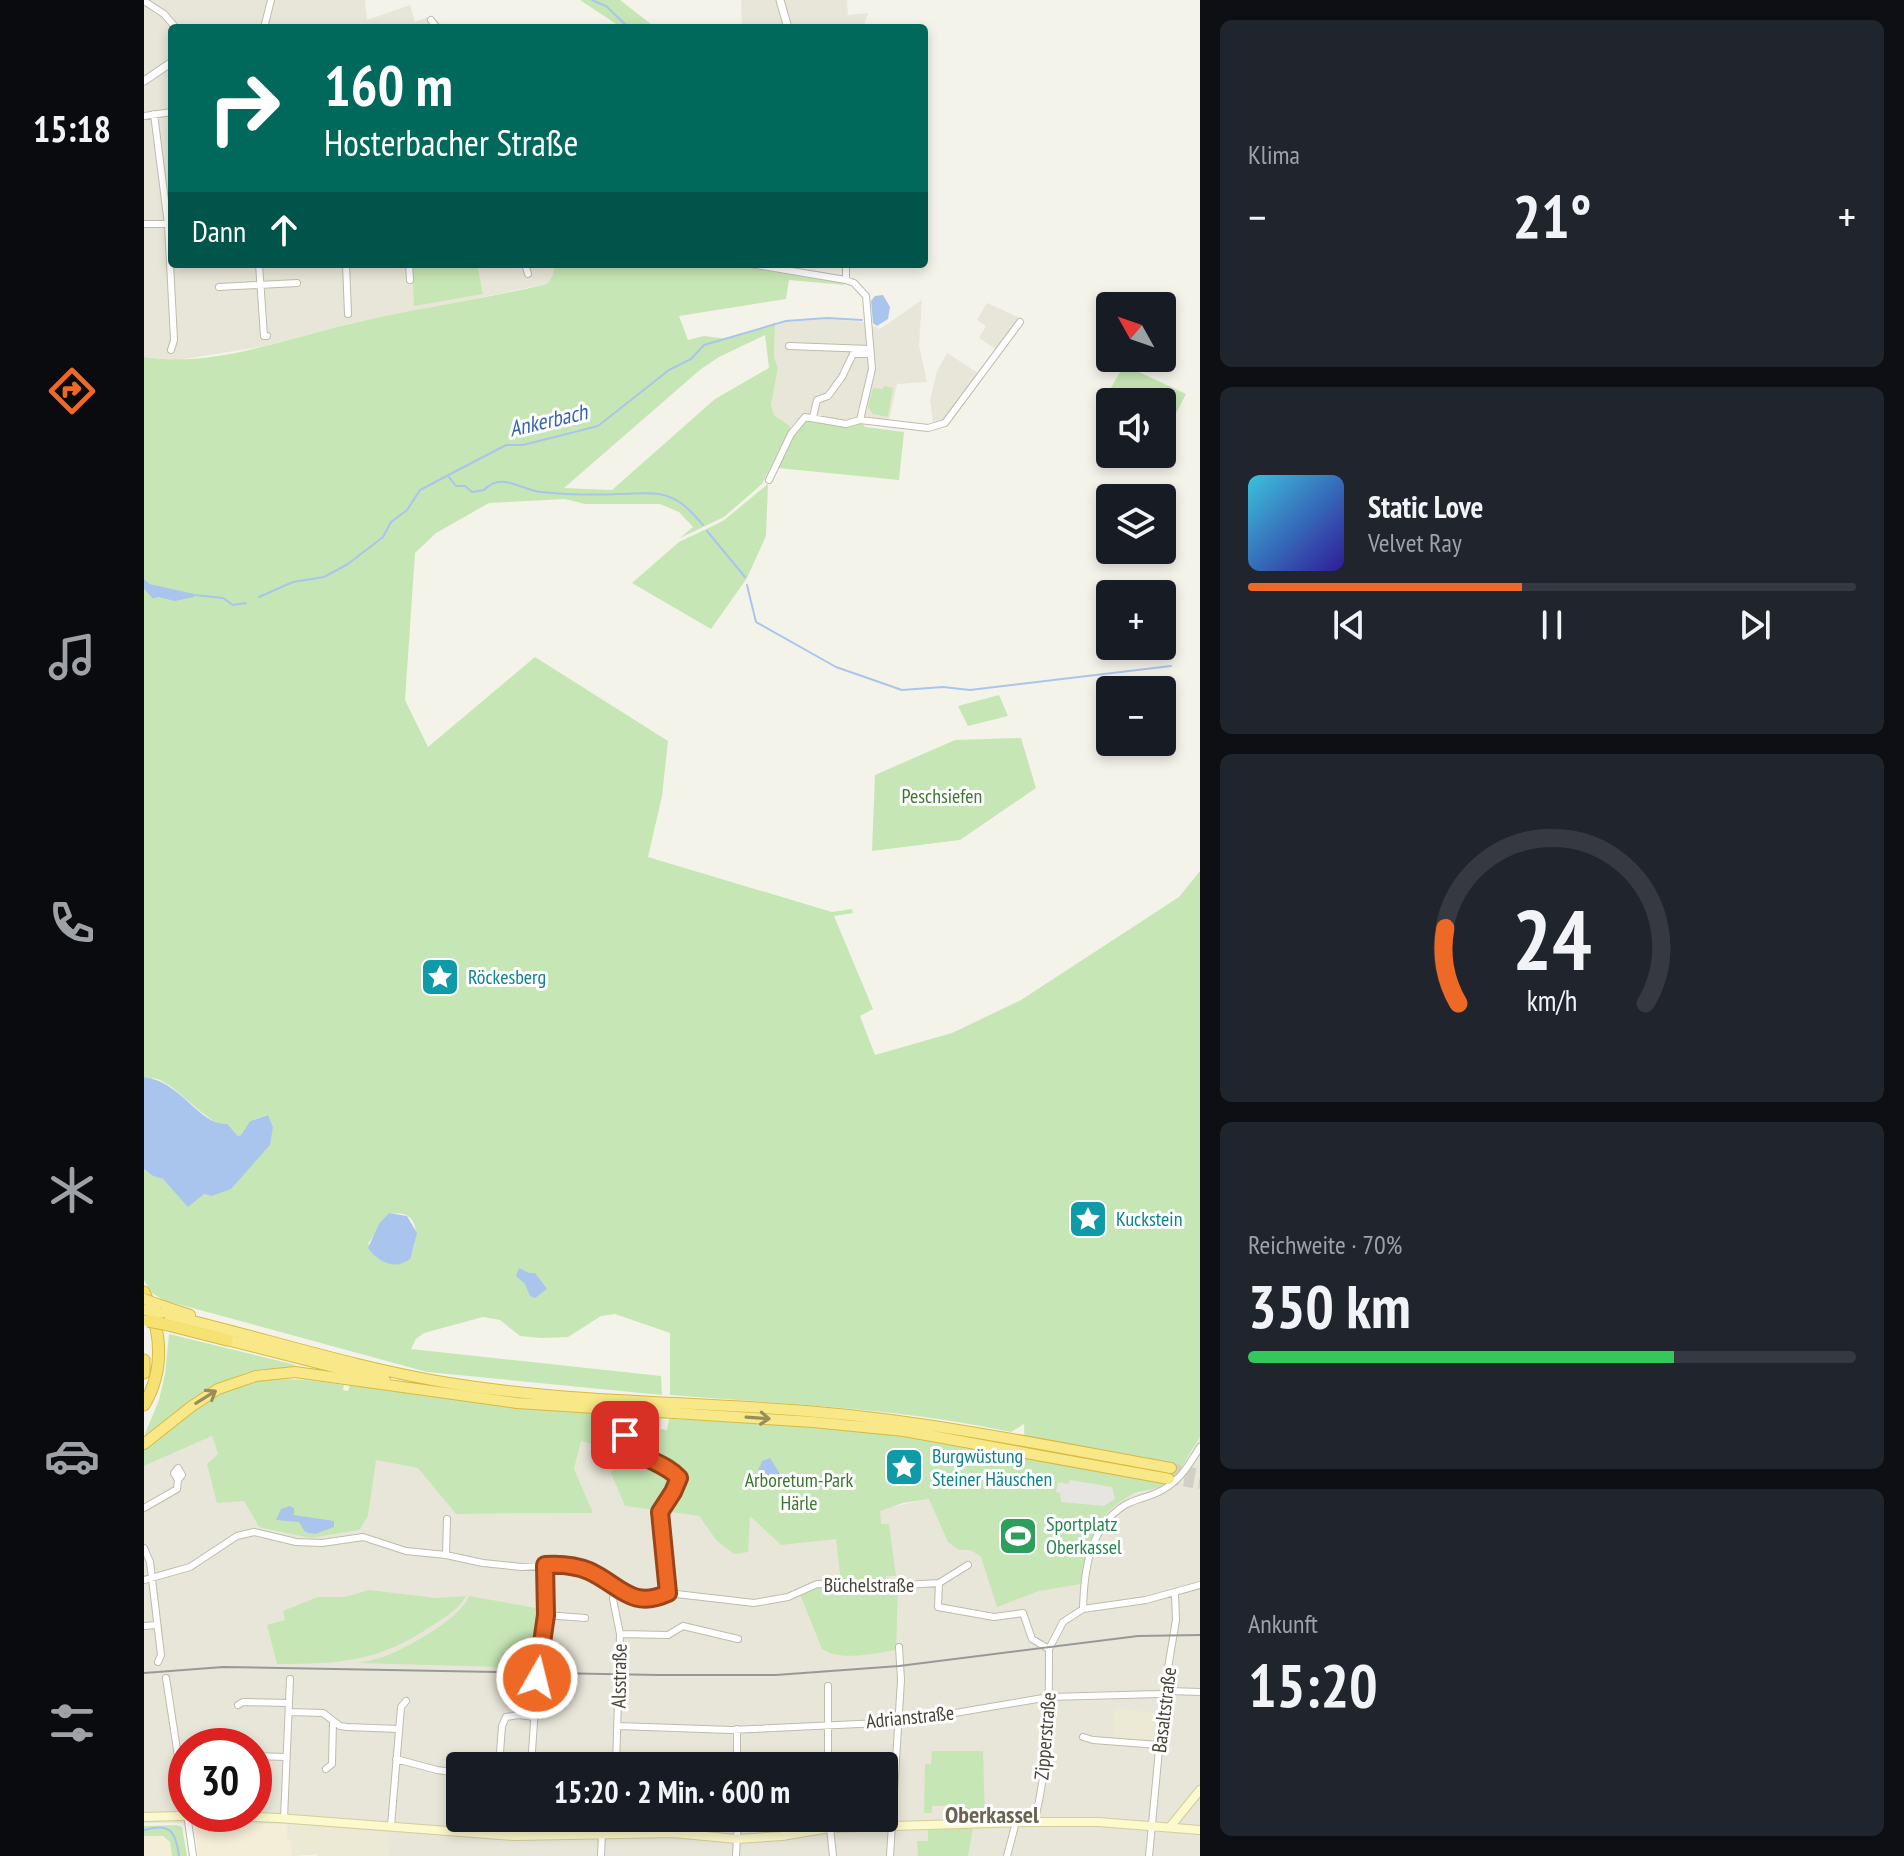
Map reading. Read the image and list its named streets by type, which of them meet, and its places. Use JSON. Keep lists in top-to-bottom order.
{
  "streets": {
    "street": [
      "Büchelstraße",
      "Alsstraße",
      "Basaltstraße",
      "Adrianstraße",
      "Zipperstraße"
    ]
  },
  "crossings": [
    ["Büchelstraße", "Alsstraße"],
    ["Büchelstraße", "Zipperstraße"],
    ["Alsstraße", "Adrianstraße"],
    ["Basaltstraße", "Adrianstraße"],
    ["Adrianstraße", "Zipperstraße"]
  ],
  "districts": ["Oberkassel"],
  "water": ["Ankerbach"],
  "parks": ["Peschsiefen", "Arboretum-Park Härle"],
  "places": {
    "place": ["Röckesberg", "Kuckstein", "Burgwüstung Steiner Häuschen"],
    "sports": ["Sportplatz Oberkassel"]
  },
  "north": "top left",
  "page": {
    "tabs": "15:18",
    "tile": [
      "Klima",
      ["Reichweite · 70%", "350 km"],
      ["Ankunft", "15:20"]
    ],
    "turn": ["160 m", "Hosterbacher Straße"],
    "heat": ["−", "21°", "+"],
    "then": "Dann",
    "map_buttons": ["+", "−"],
    "song": ["Static Love", "Velvet Ray"],
    "limit": "30",
    "trip": "15:20 · 2 Min. · 600 m",
    "gauge": ["24", "km/h"]
  }
}
